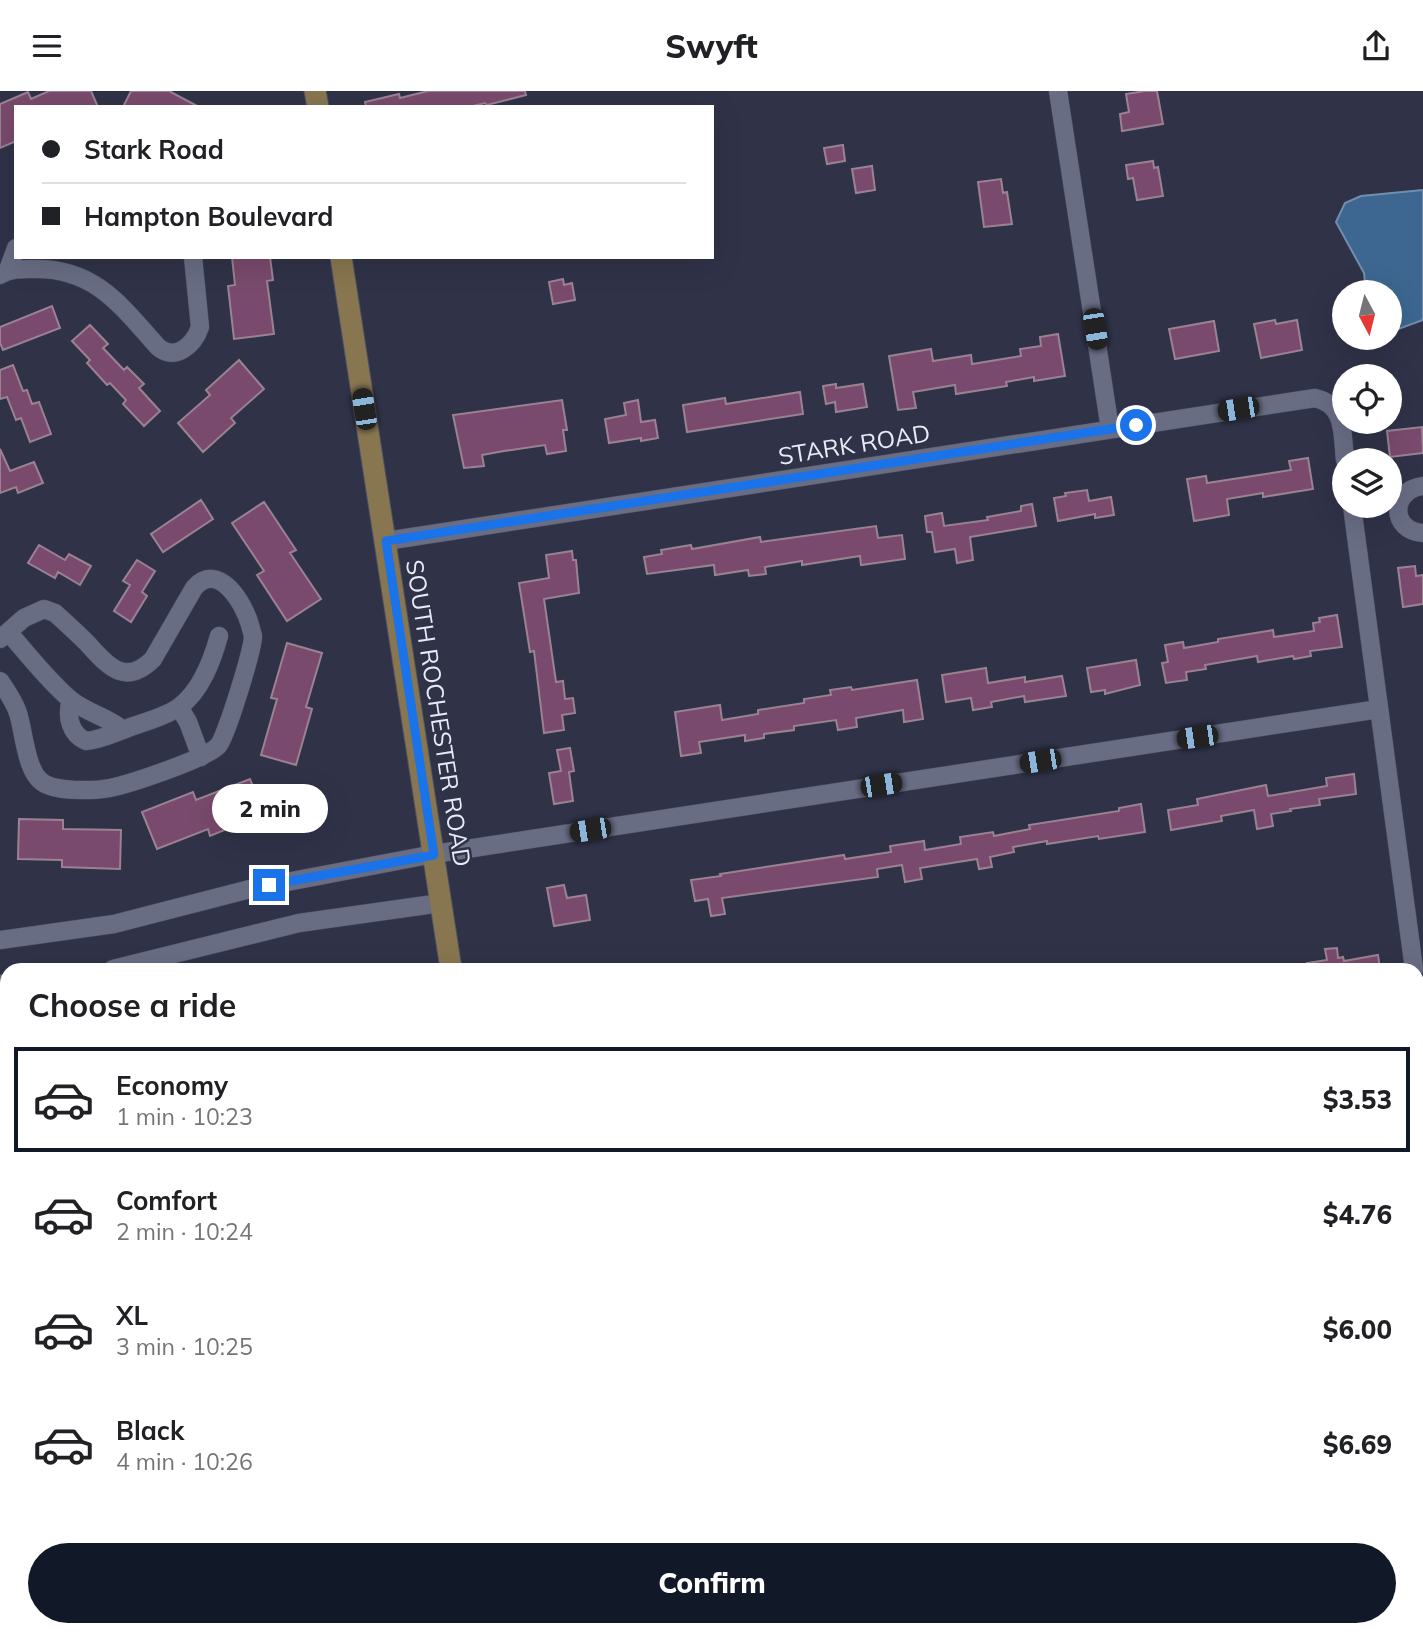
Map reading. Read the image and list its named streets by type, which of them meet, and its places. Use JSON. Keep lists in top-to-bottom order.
{
  "streets": {
    "main road": ["SOUTH ROCHESTER ROAD"],
    "street": ["STARK ROAD"]
  },
  "crossings": [
    ["STARK ROAD", "SOUTH ROCHESTER ROAD"]
  ],
  "north": "bottom",
  "page": {
    "header": "Swyft",
    "banner": ["Stark Road", "Hampton Boulevard"],
    "bubble": "2 min",
    "heading": "Choose a ride",
    "list": [
      {
        "name": "Economy",
        "note": "1 min · 10:23",
        "value": "$3.53"
      },
      {
        "name": "Comfort",
        "note": "2 min · 10:24",
        "value": "$4.76"
      },
      {
        "name": "XL",
        "note": "3 min · 10:25",
        "value": "$6.00"
      },
      {
        "name": "Black",
        "note": "4 min · 10:26",
        "value": "$6.69"
      }
    ],
    "buttons": "Confirm"
  }
}
